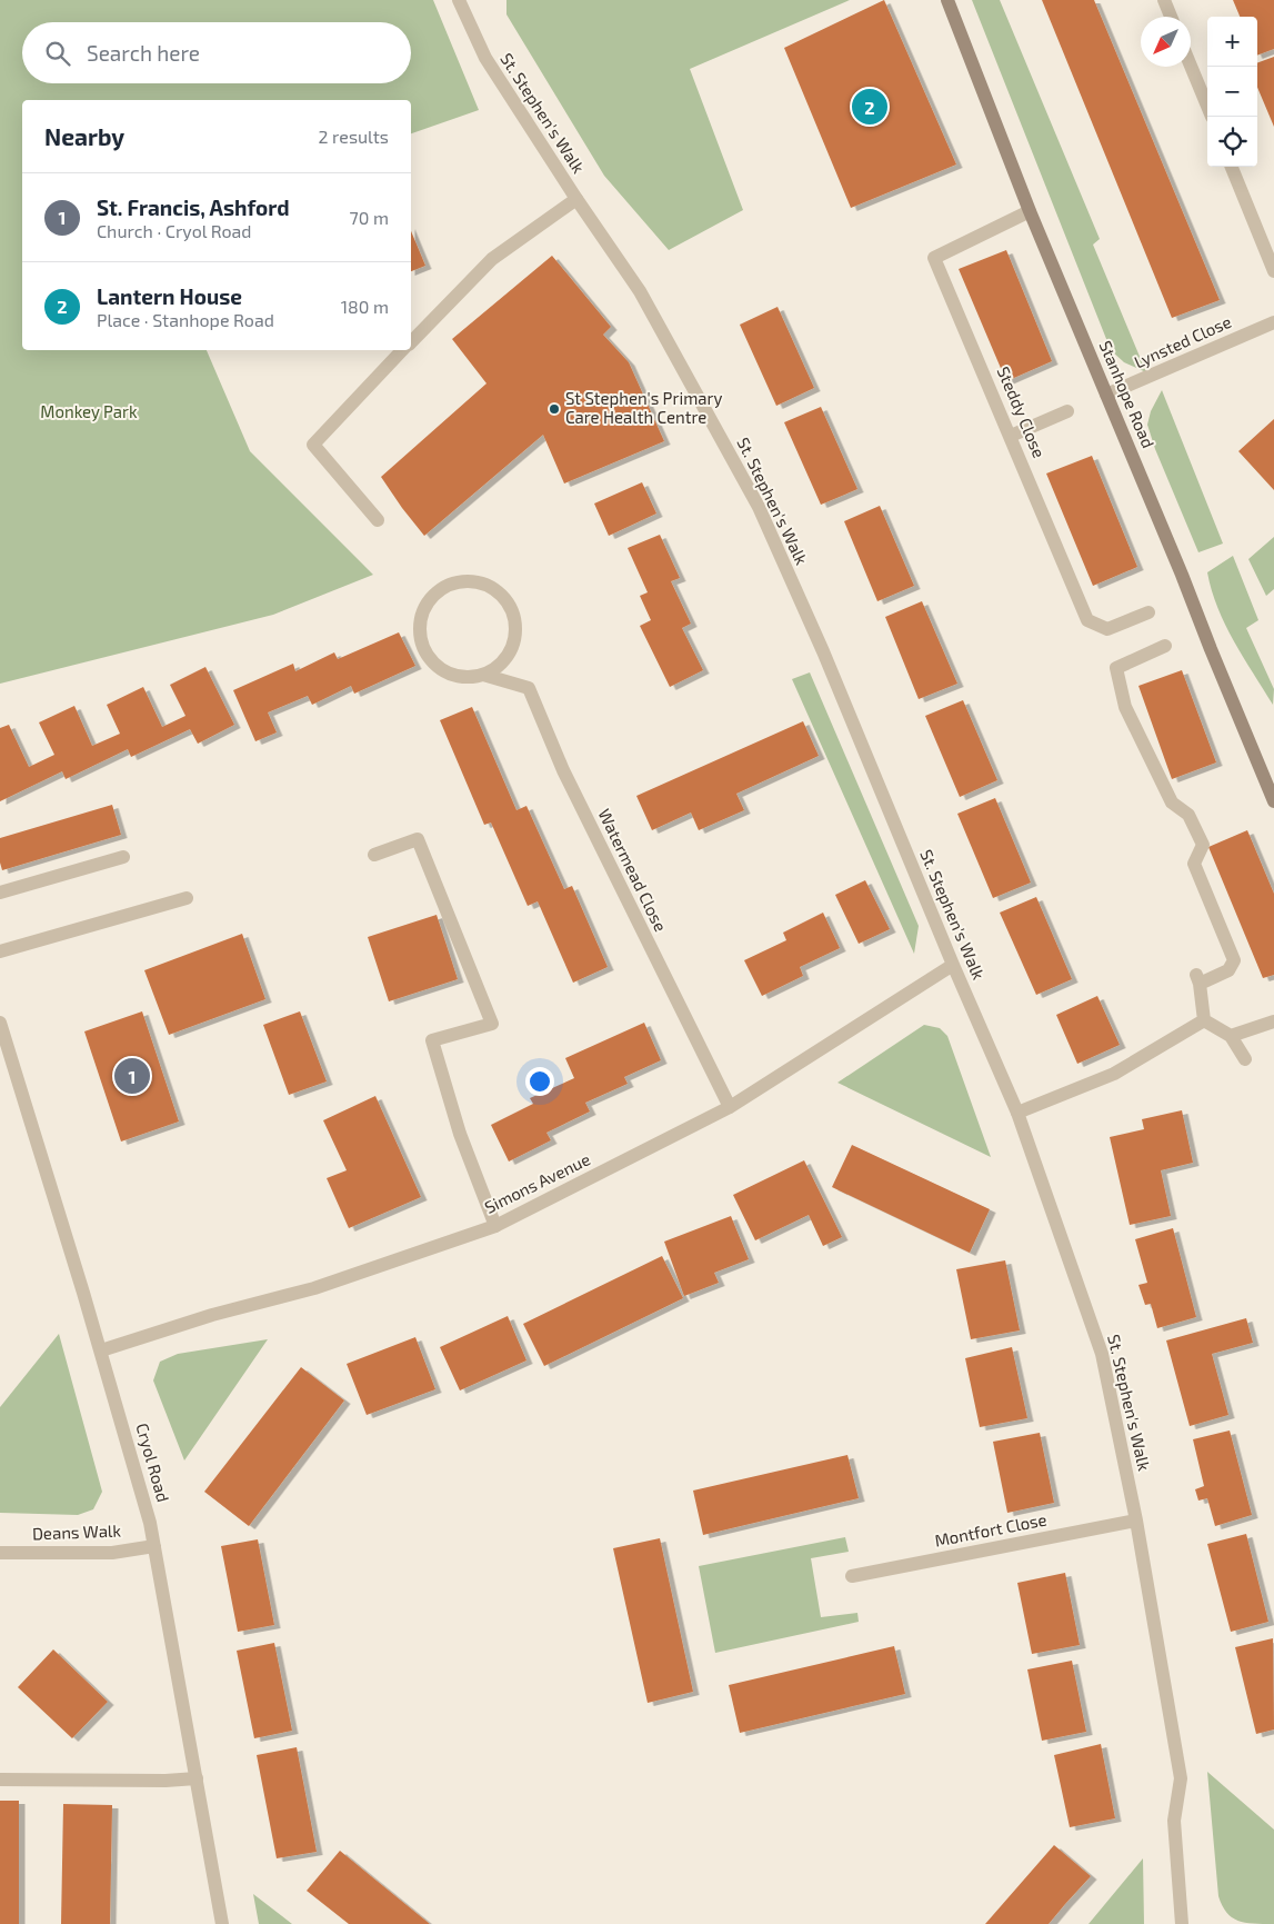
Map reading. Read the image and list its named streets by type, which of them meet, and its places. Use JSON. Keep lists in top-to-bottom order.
{
  "streets": {
    "street": [
      "St. Stephen's Walk",
      "Lynsted Close",
      "Stanhope Road",
      "Steddy Close",
      "Watermead Close",
      "Simons Avenue",
      "Cryol Road",
      "Montfort Close",
      "Deans Walk"
    ]
  },
  "crossings": [
    ["St. Stephen's Walk", "Simons Avenue"],
    ["St. Stephen's Walk", "Montfort Close"],
    ["Lynsted Close", "Stanhope Road"],
    ["Stanhope Road", "Steddy Close"],
    ["Watermead Close", "Simons Avenue"],
    ["Simons Avenue", "Cryol Road"],
    ["Cryol Road", "Deans Walk"]
  ],
  "parks": ["Monkey Park"],
  "places": ["St Stephen's Primary Care Health Centre"],
  "north": "bottom left",
  "page": {
    "map_buttons": ["+", "−"],
    "search": "Search here",
    "pins": ["2", "1"],
    "heading": ["Nearby", "2 results"],
    "list": [
      {
        "mark": "1",
        "name": "St. Francis, Ashford",
        "note": "Church · Cryol Road",
        "value": "70 m"
      },
      {
        "mark": "2",
        "name": "Lantern House",
        "note": "Place · Stanhope Road",
        "value": "180 m"
      }
    ]
  }
}
